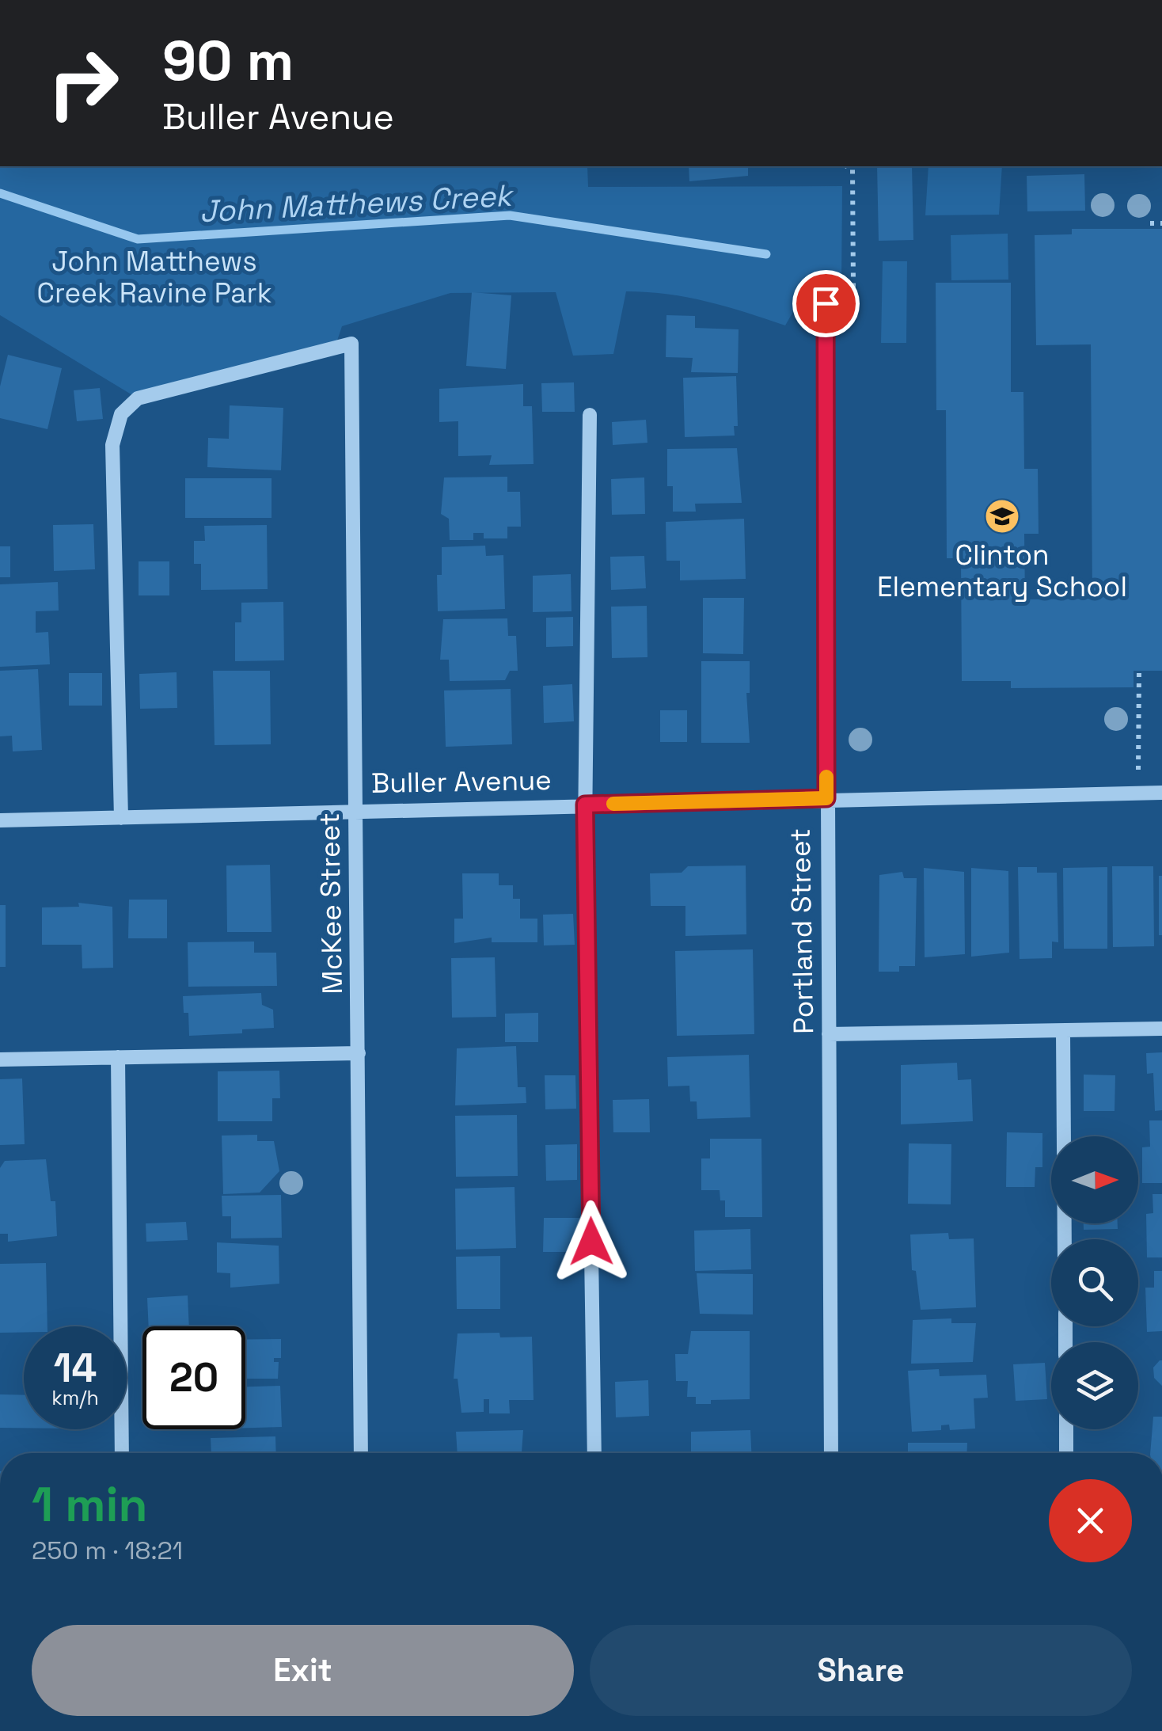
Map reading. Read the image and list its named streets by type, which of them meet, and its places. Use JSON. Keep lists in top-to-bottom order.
{
  "streets": {
    "street": ["Buller Avenue", "McKee Street", "Portland Street"]
  },
  "crossings": [
    ["Buller Avenue", "McKee Street"],
    ["Buller Avenue", "Portland Street"]
  ],
  "water": ["John Matthews Creek"],
  "parks": ["John Matthews Creek Ravine Park"],
  "places": {
    "school or university": ["Clinton Elementary School"]
  },
  "north": "right",
  "page": {
    "turn": ["90 m", "Buller Avenue"],
    "speed": "14 km/h",
    "limit": "20",
    "heading": ["1 min", "250 m · 18:21"],
    "buttons": ["Exit", "Share"]
  }
}
